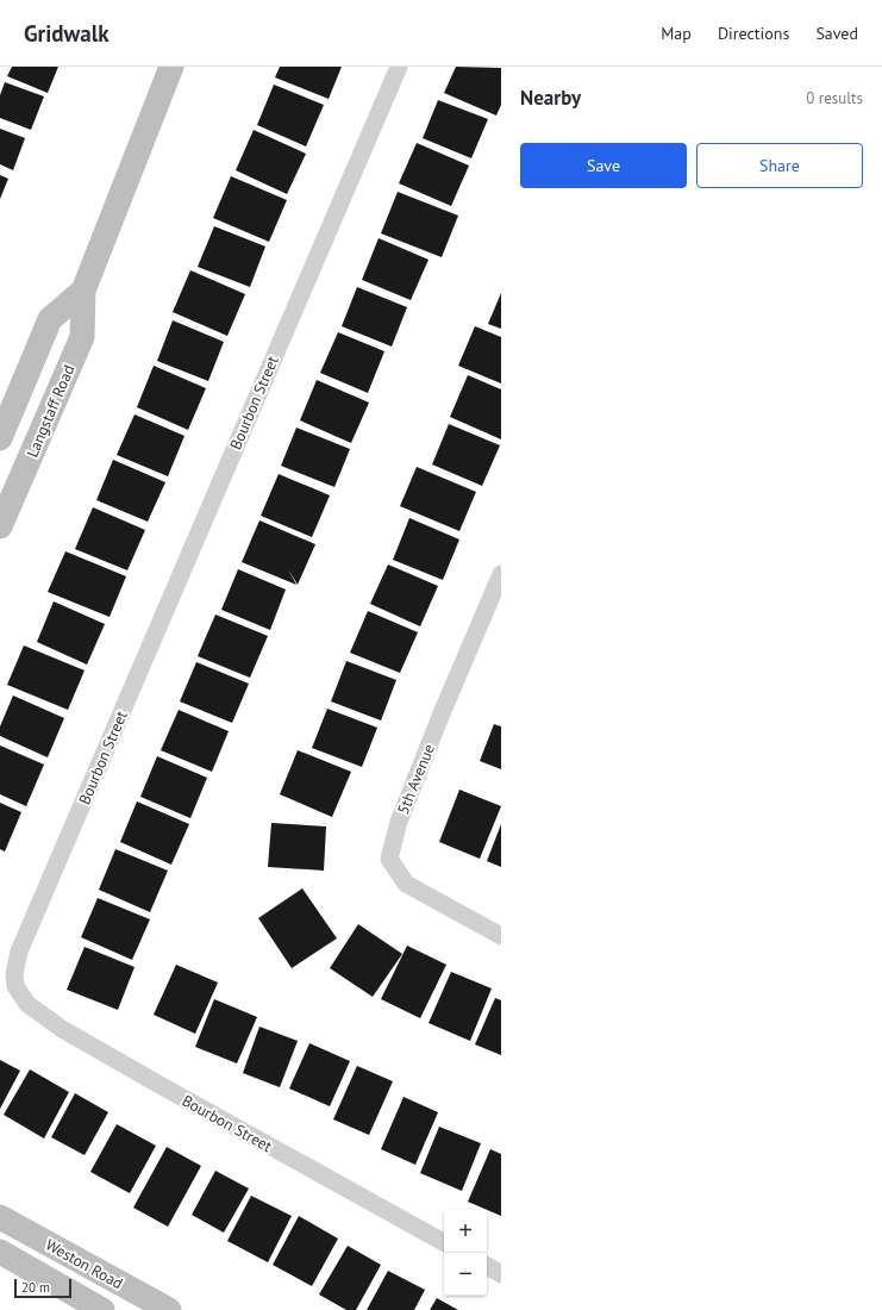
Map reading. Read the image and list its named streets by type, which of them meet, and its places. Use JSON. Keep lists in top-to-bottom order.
{
  "streets": {
    "main road": ["Langstaff Road", "Weston Road"],
    "street": ["Bourbon Street", "5th Avenue"]
  },
  "scale_bar": "20 m",
  "page": {
    "header": "Gridwalk",
    "nav": ["Map", "Directions", "Saved"],
    "heading": ["Nearby", "0 results"],
    "buttons": ["Save", "Share"],
    "map_buttons": ["+", "−"],
    "scale": "20 m"
  }
}
